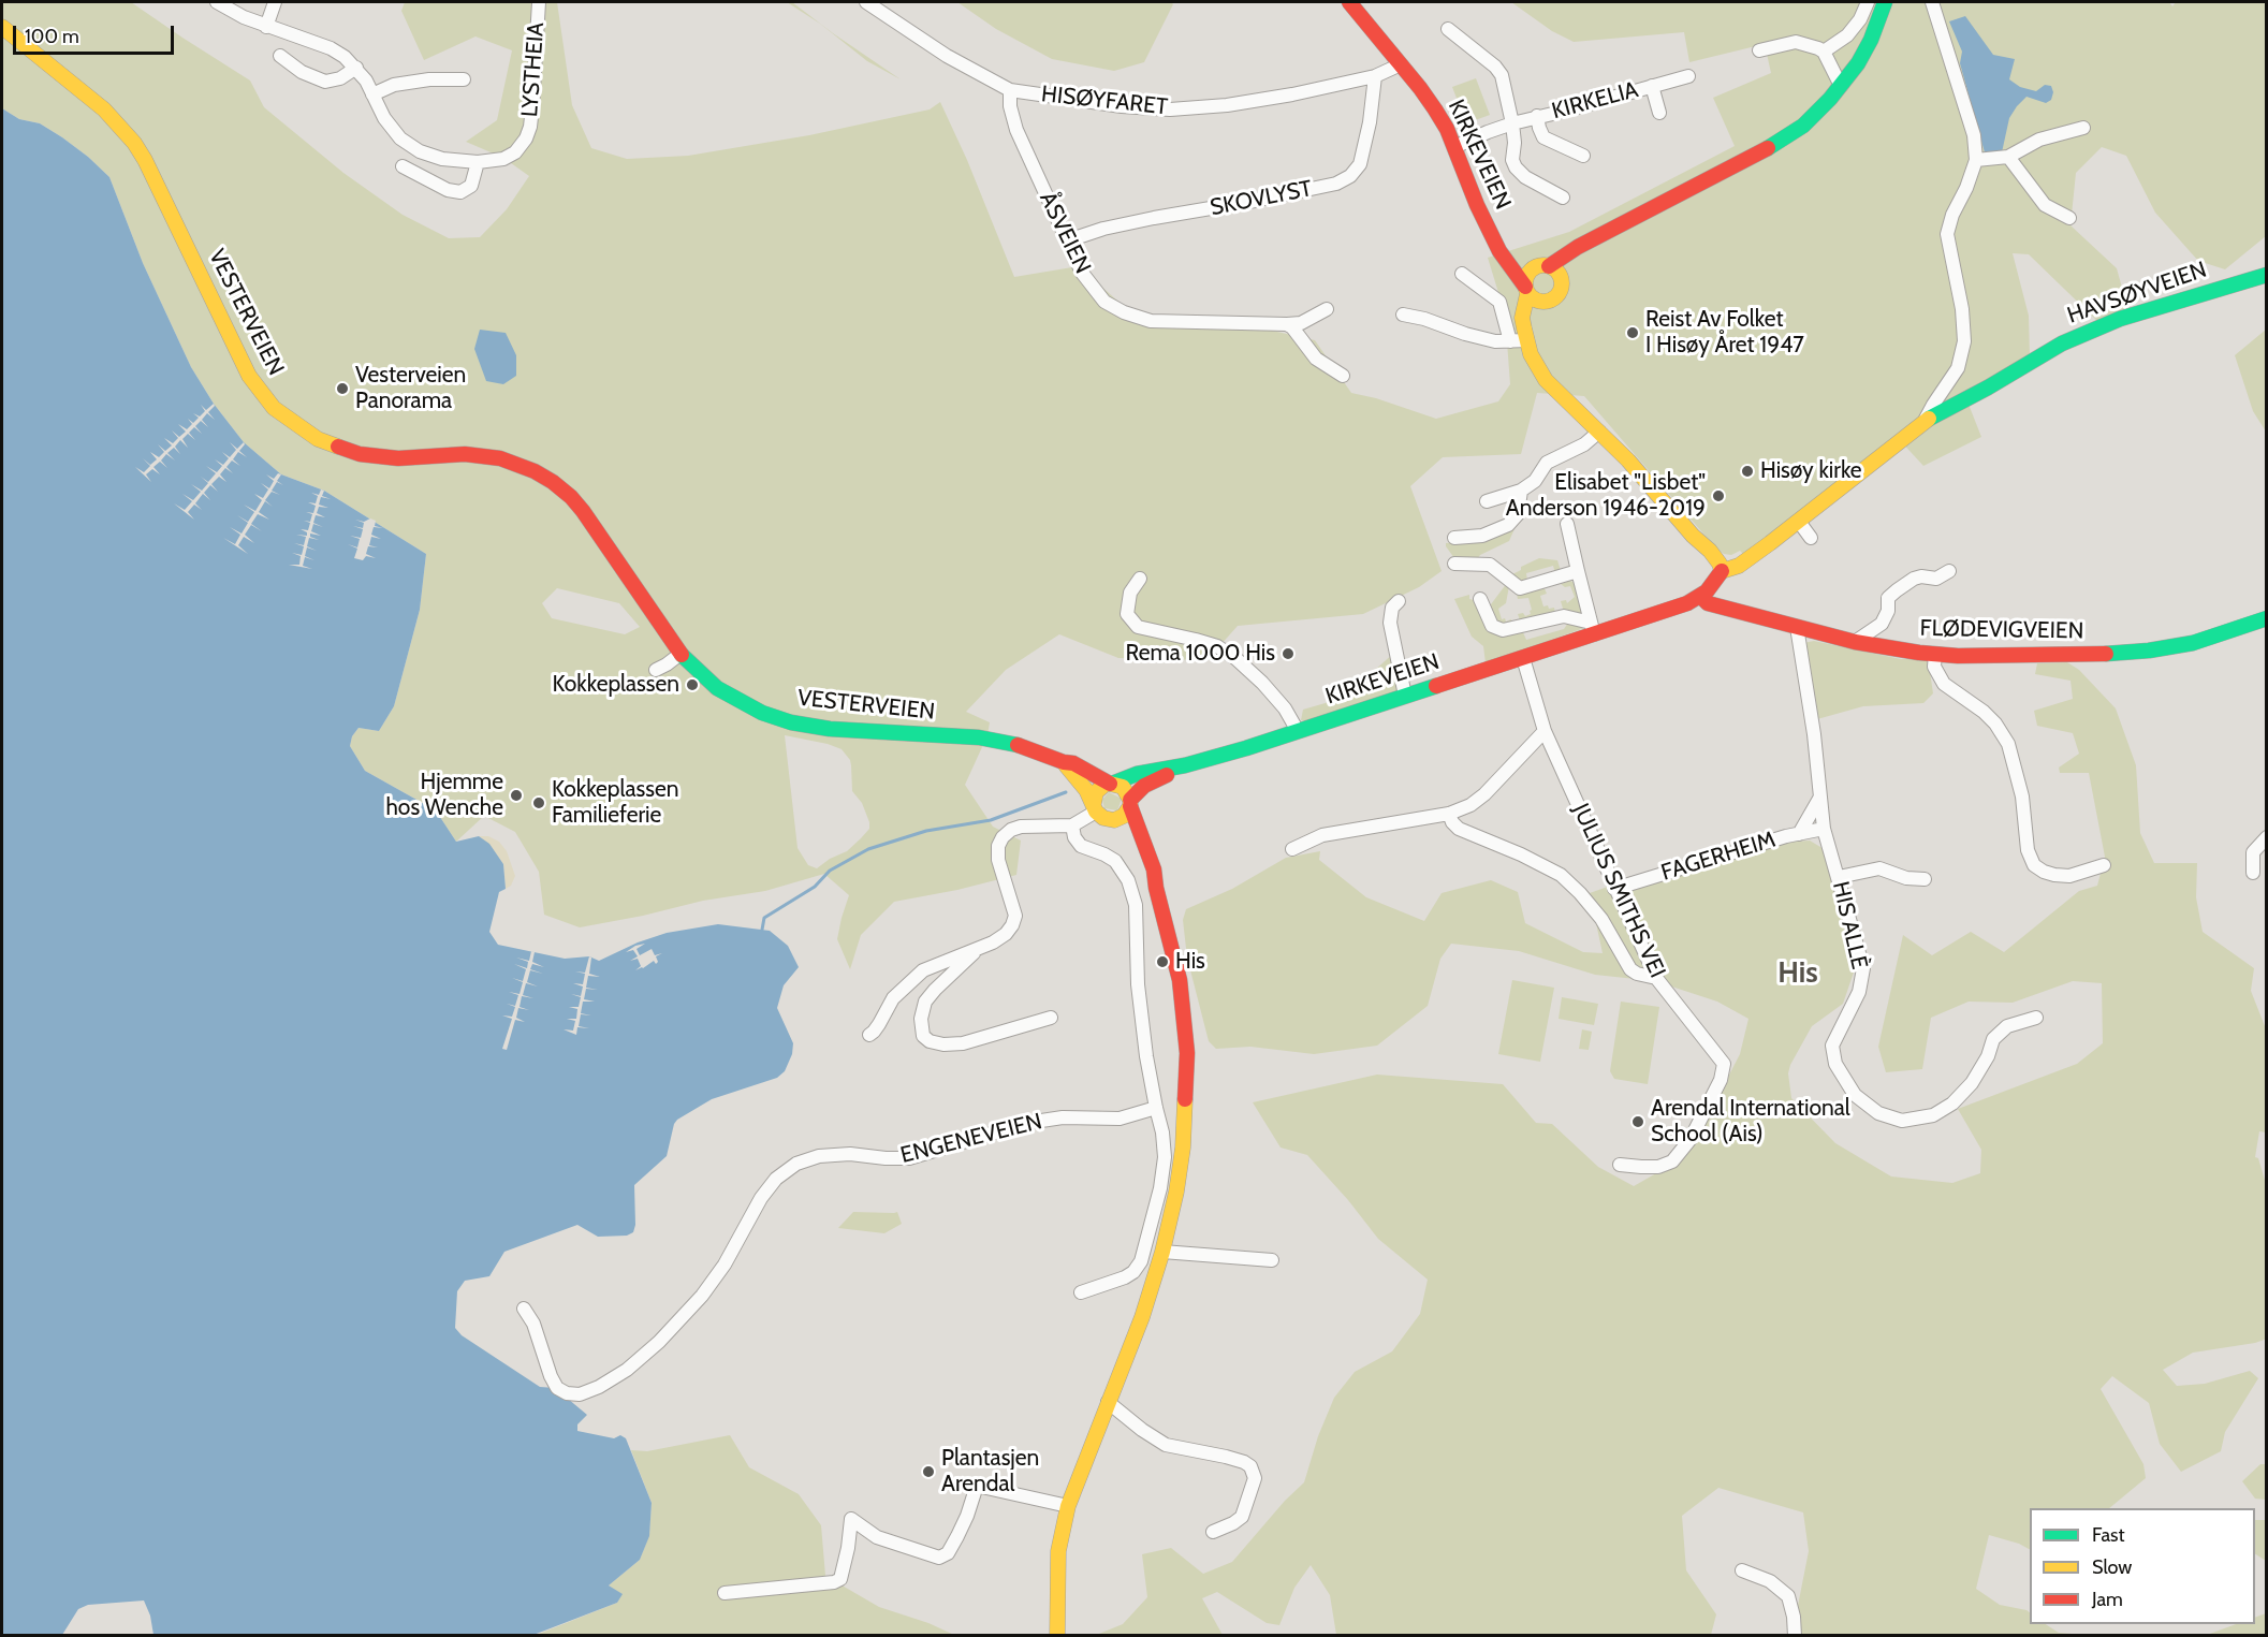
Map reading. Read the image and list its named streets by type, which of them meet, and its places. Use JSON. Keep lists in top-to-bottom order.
{
  "streets": {
    "main road": [
      "KIRKEVEIEN",
      "HAVSØYVEIEN",
      "VESTERVEIEN",
      "FLØDEVIGVEIEN"
    ],
    "street": [
      "LYSTHEIA",
      "HISØYFARET",
      "KIRKELIA",
      "SKOVLYST",
      "ÅSVEIEN",
      "FAGERHEIM",
      "JULIUS SMITHS VEI",
      "HIS ALLÈ",
      "ENGENEVEIEN"
    ]
  },
  "crossings": [
    ["HISØYFARET", "KIRKEVEIEN"],
    ["HISØYFARET", "SKOVLYST"],
    ["HISØYFARET", "ÅSVEIEN"],
    ["KIRKELIA", "KIRKEVEIEN"],
    ["KIRKEVEIEN", "HAVSØYVEIEN"],
    ["KIRKEVEIEN", "VESTERVEIEN"],
    ["KIRKEVEIEN", "FLØDEVIGVEIEN"],
    ["KIRKEVEIEN", "JULIUS SMITHS VEI"],
    ["SKOVLYST", "ÅSVEIEN"],
    ["FLØDEVIGVEIEN", "HIS ALLÈ"],
    ["FAGERHEIM", "JULIUS SMITHS VEI"],
    ["FAGERHEIM", "HIS ALLÈ"]
  ],
  "districts": ["His"],
  "places": [
    "Reist Av Folket I Hisøy Året 1947",
    "Vesterveien Panorama",
    "Hisøy kirke",
    "Elisabet \"Lisbet\" Anderson 1946-2019",
    "Rema 1000 His",
    "Kokkeplassen",
    "Hjemme hos Wenche",
    "Kokkeplassen Familieferie",
    "His",
    "Arendal International School (Ais)",
    "Plantasjen Arendal"
  ],
  "legend": ["Fast", "Slow", "Jam"],
  "scale_bar": "100 m"
}
